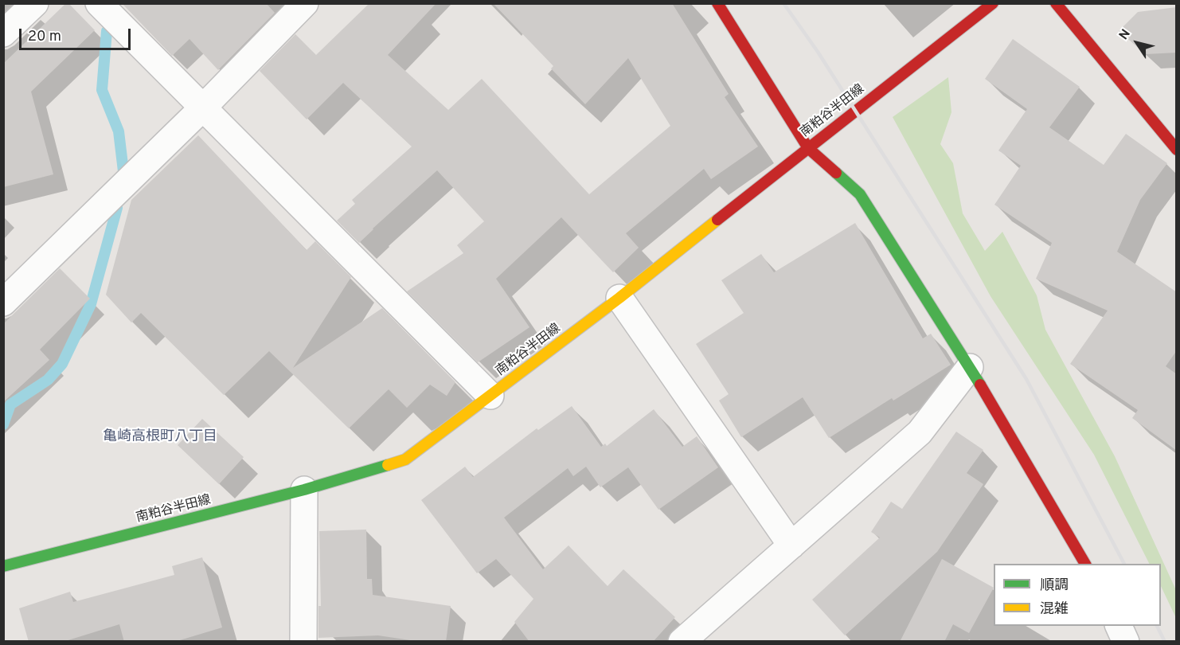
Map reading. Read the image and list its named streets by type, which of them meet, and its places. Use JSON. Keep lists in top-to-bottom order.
{
  "streets": {
    "main road": ["南粕谷半田線"]
  },
  "districts": ["亀崎高根町八丁目"],
  "legend": ["順調", "混雑"],
  "scale_bar": "20 m",
  "north": "top left"
}
